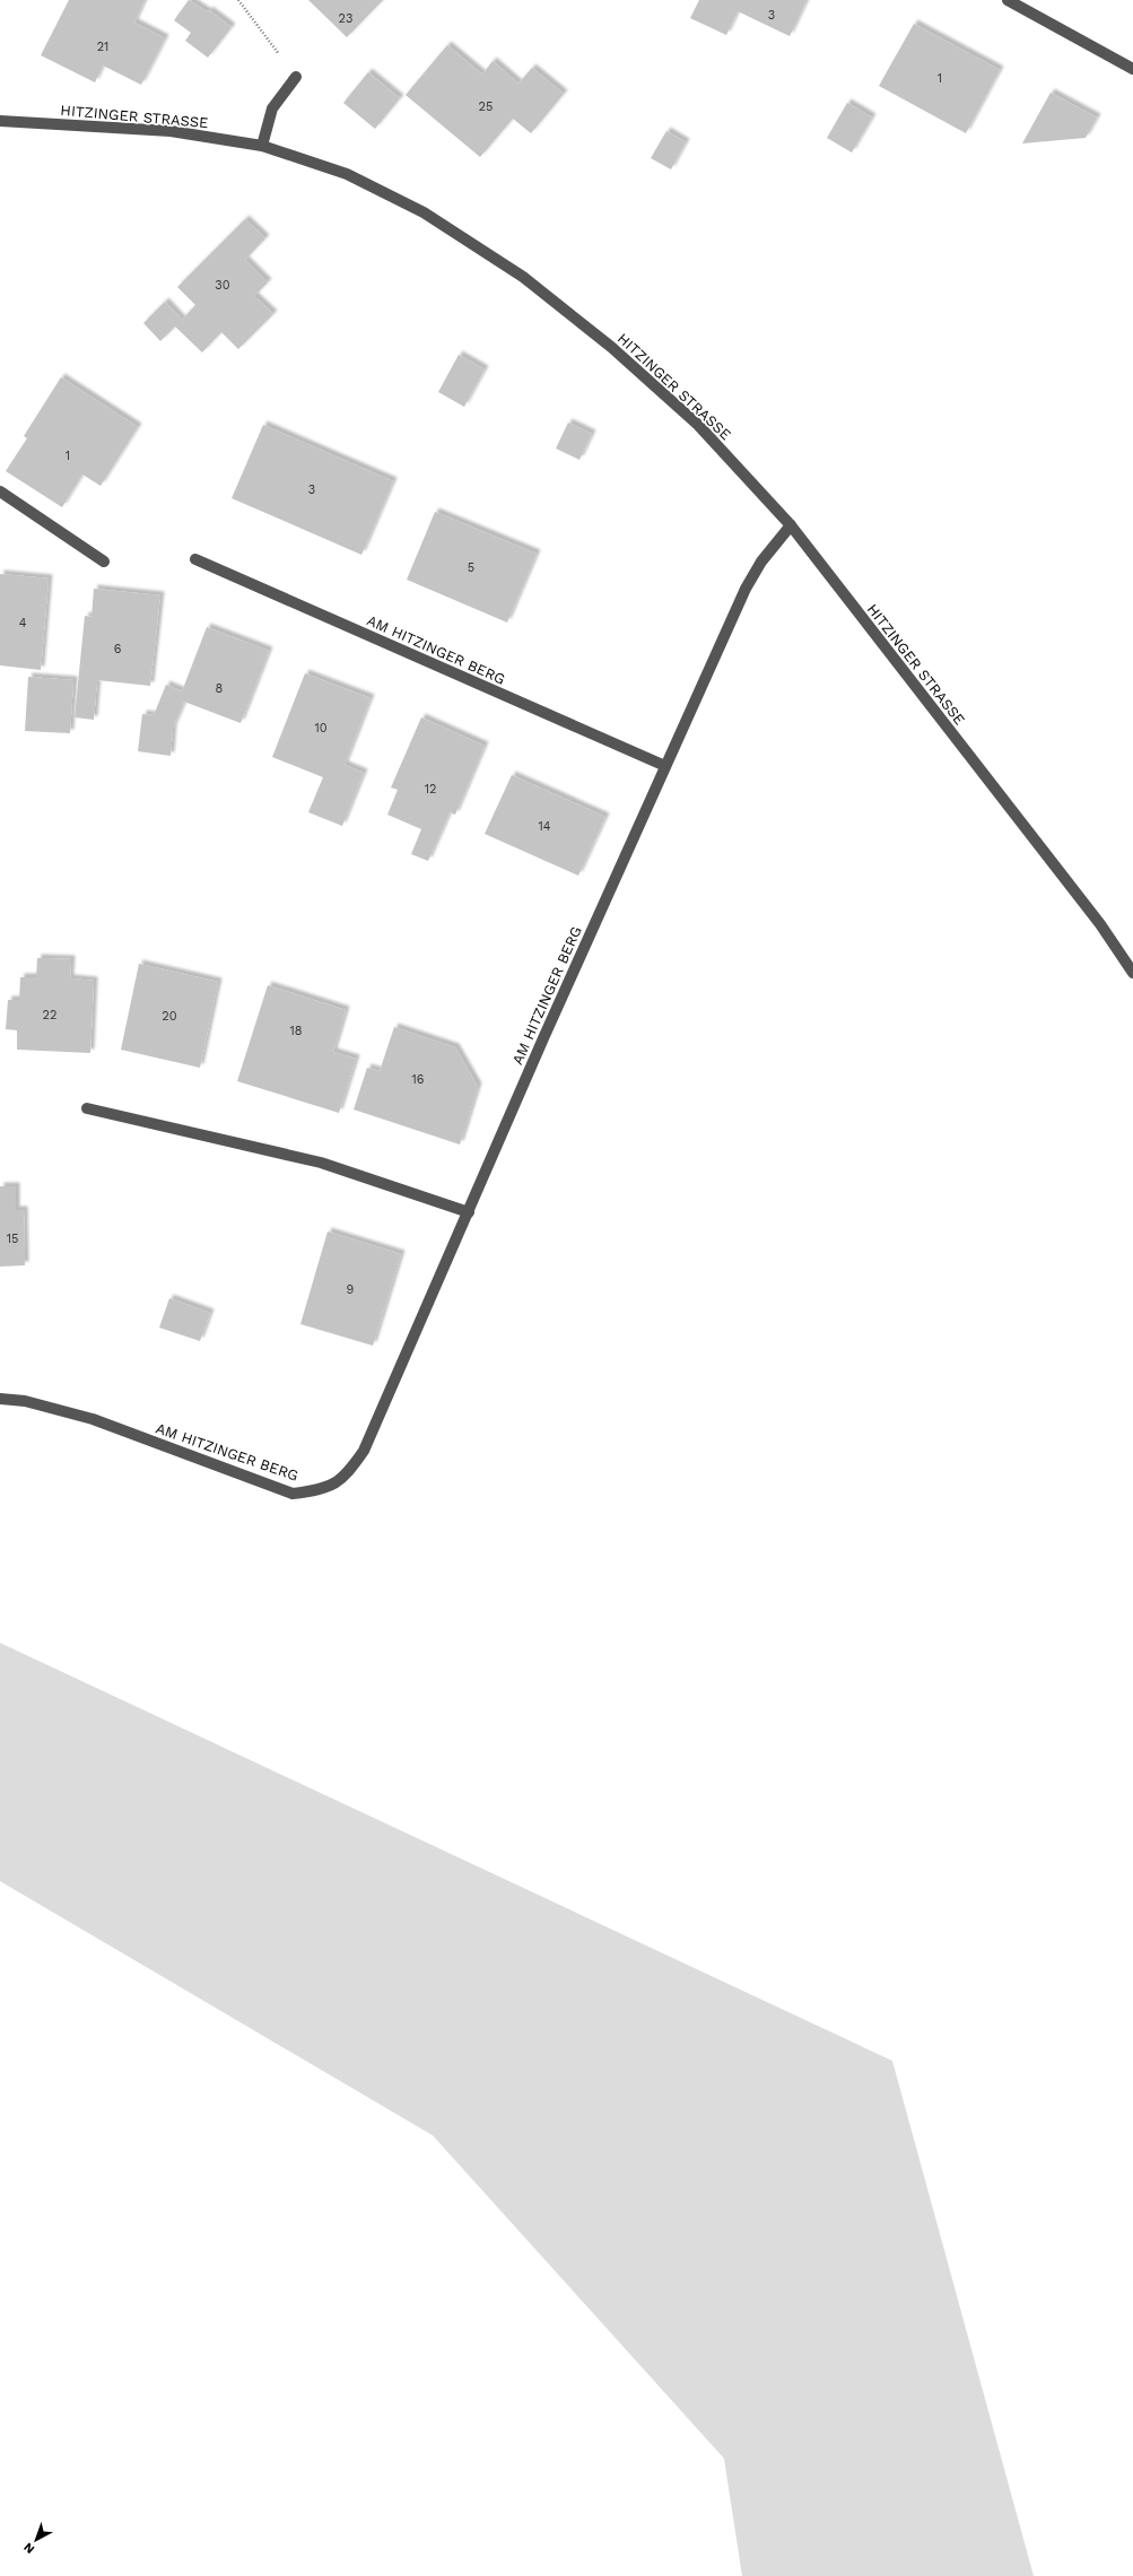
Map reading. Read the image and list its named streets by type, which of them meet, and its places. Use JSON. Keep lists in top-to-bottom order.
{
  "streets": {
    "street": ["HITZINGER STRASSE", "AM HITZINGER BERG"]
  },
  "crossings": [
    ["HITZINGER STRASSE", "AM HITZINGER BERG"]
  ],
  "house_numbers": [
    "3",
    "23",
    "21",
    "1",
    "25",
    "30",
    "1",
    "3",
    "5",
    "4",
    "6",
    "8",
    "10",
    "12",
    "14",
    "22",
    "20",
    "18",
    "16",
    "15",
    "9"
  ],
  "north": "bottom left"
}
